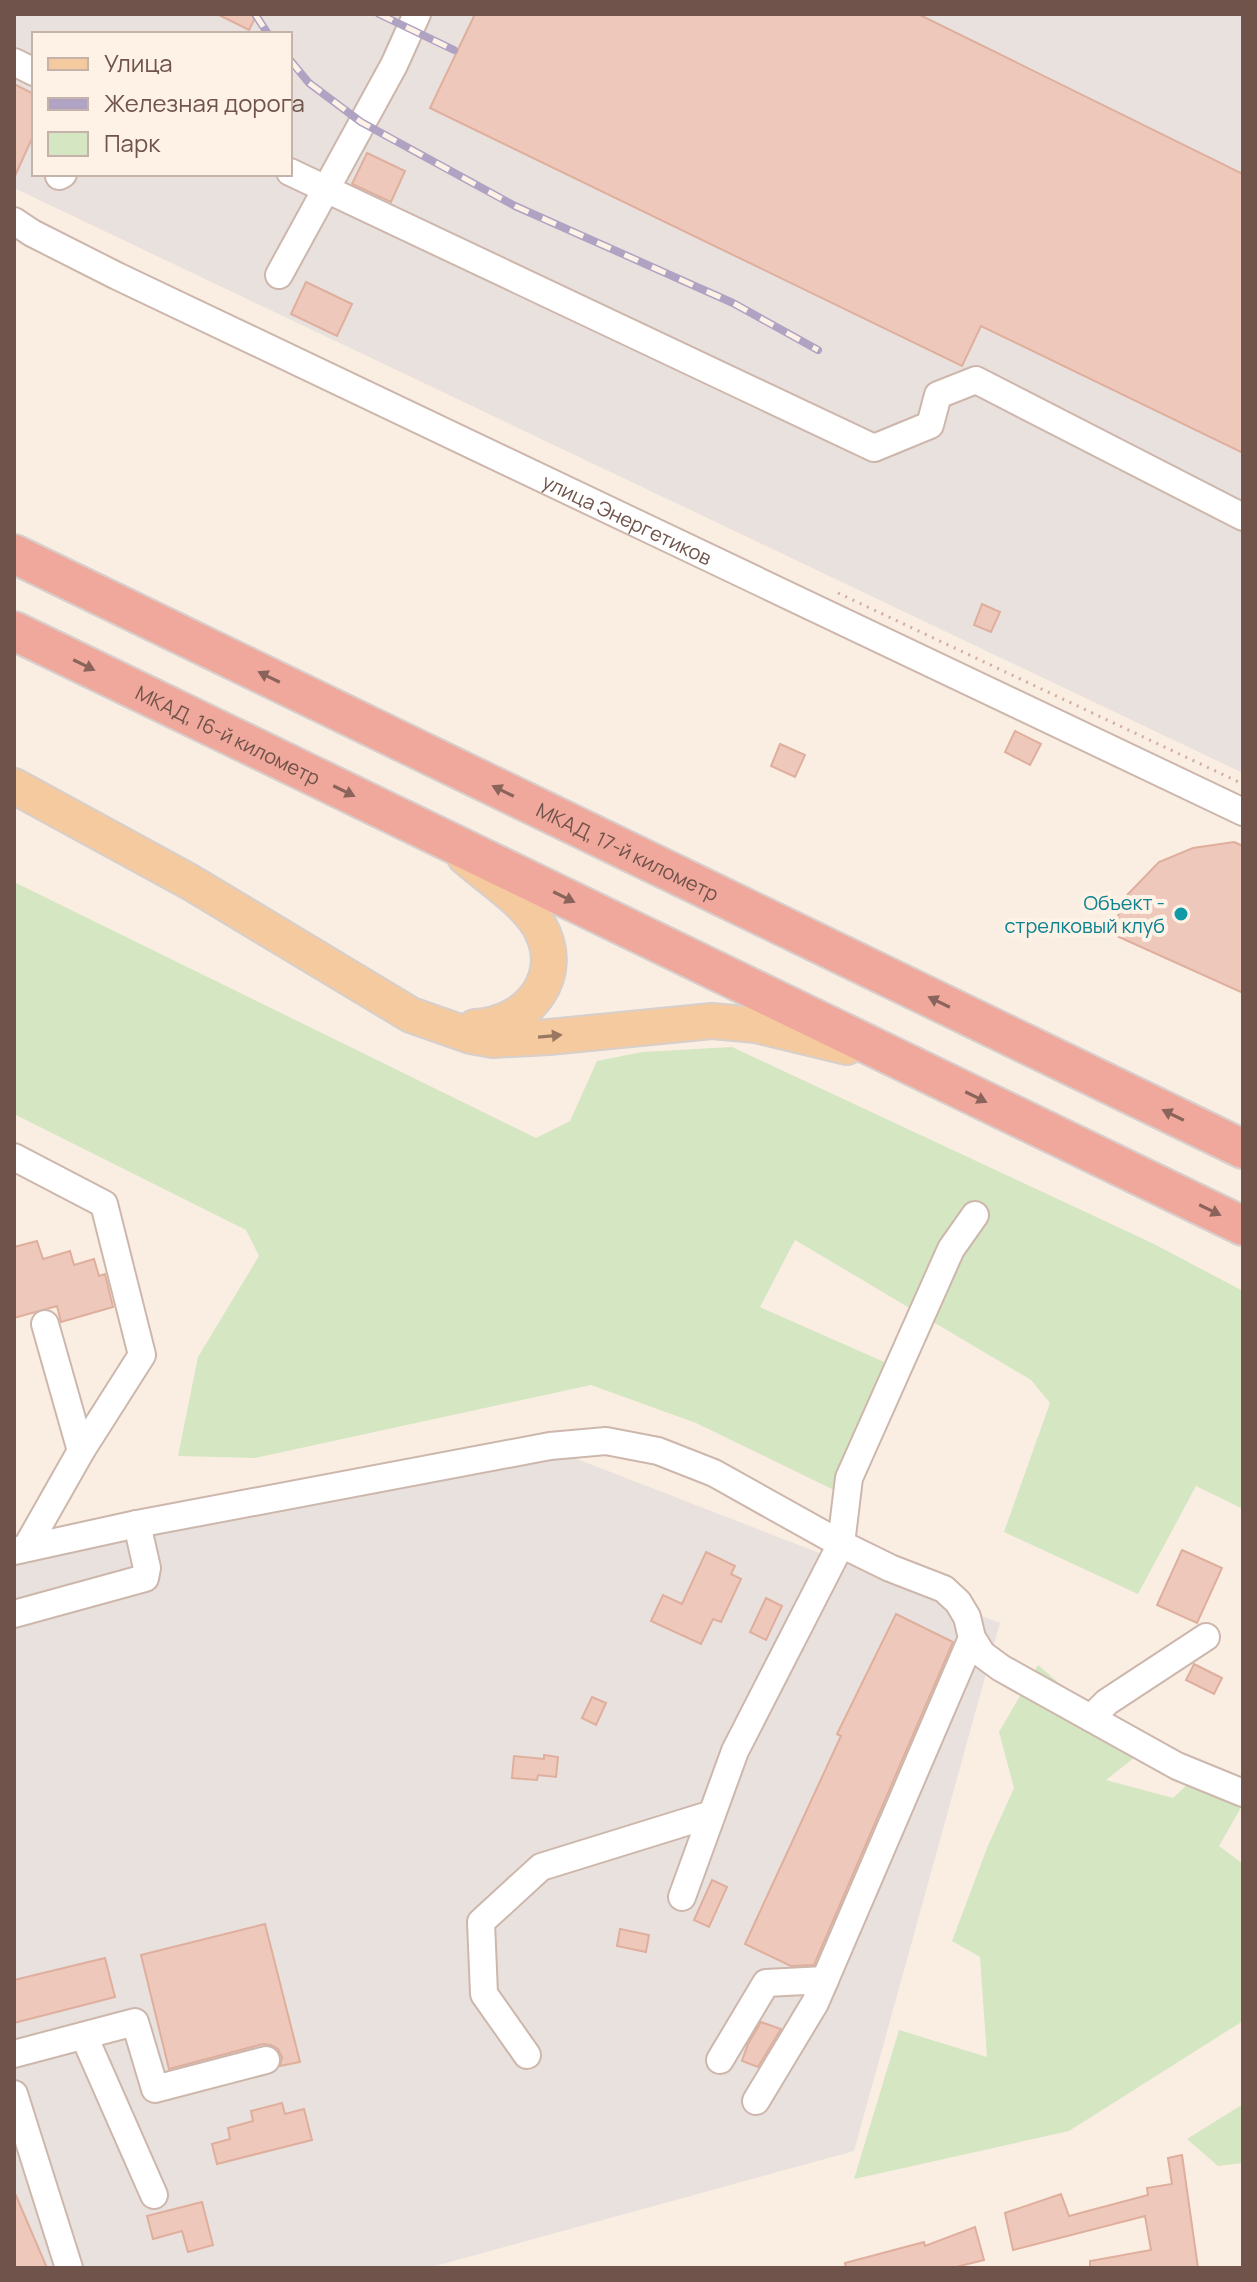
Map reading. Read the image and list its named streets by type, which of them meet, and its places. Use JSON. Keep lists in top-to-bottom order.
{
  "streets": {
    "highway": ["МКАД, 16-й километр", "МКАД, 17-й километр"],
    "street": ["улица Энергетиков"]
  },
  "one_way": ["МКАД, 16-й километр"],
  "places": ["Объект - стрелковый клуб"],
  "legend": ["Улица", "Железная дорога", "Парк"]
}
